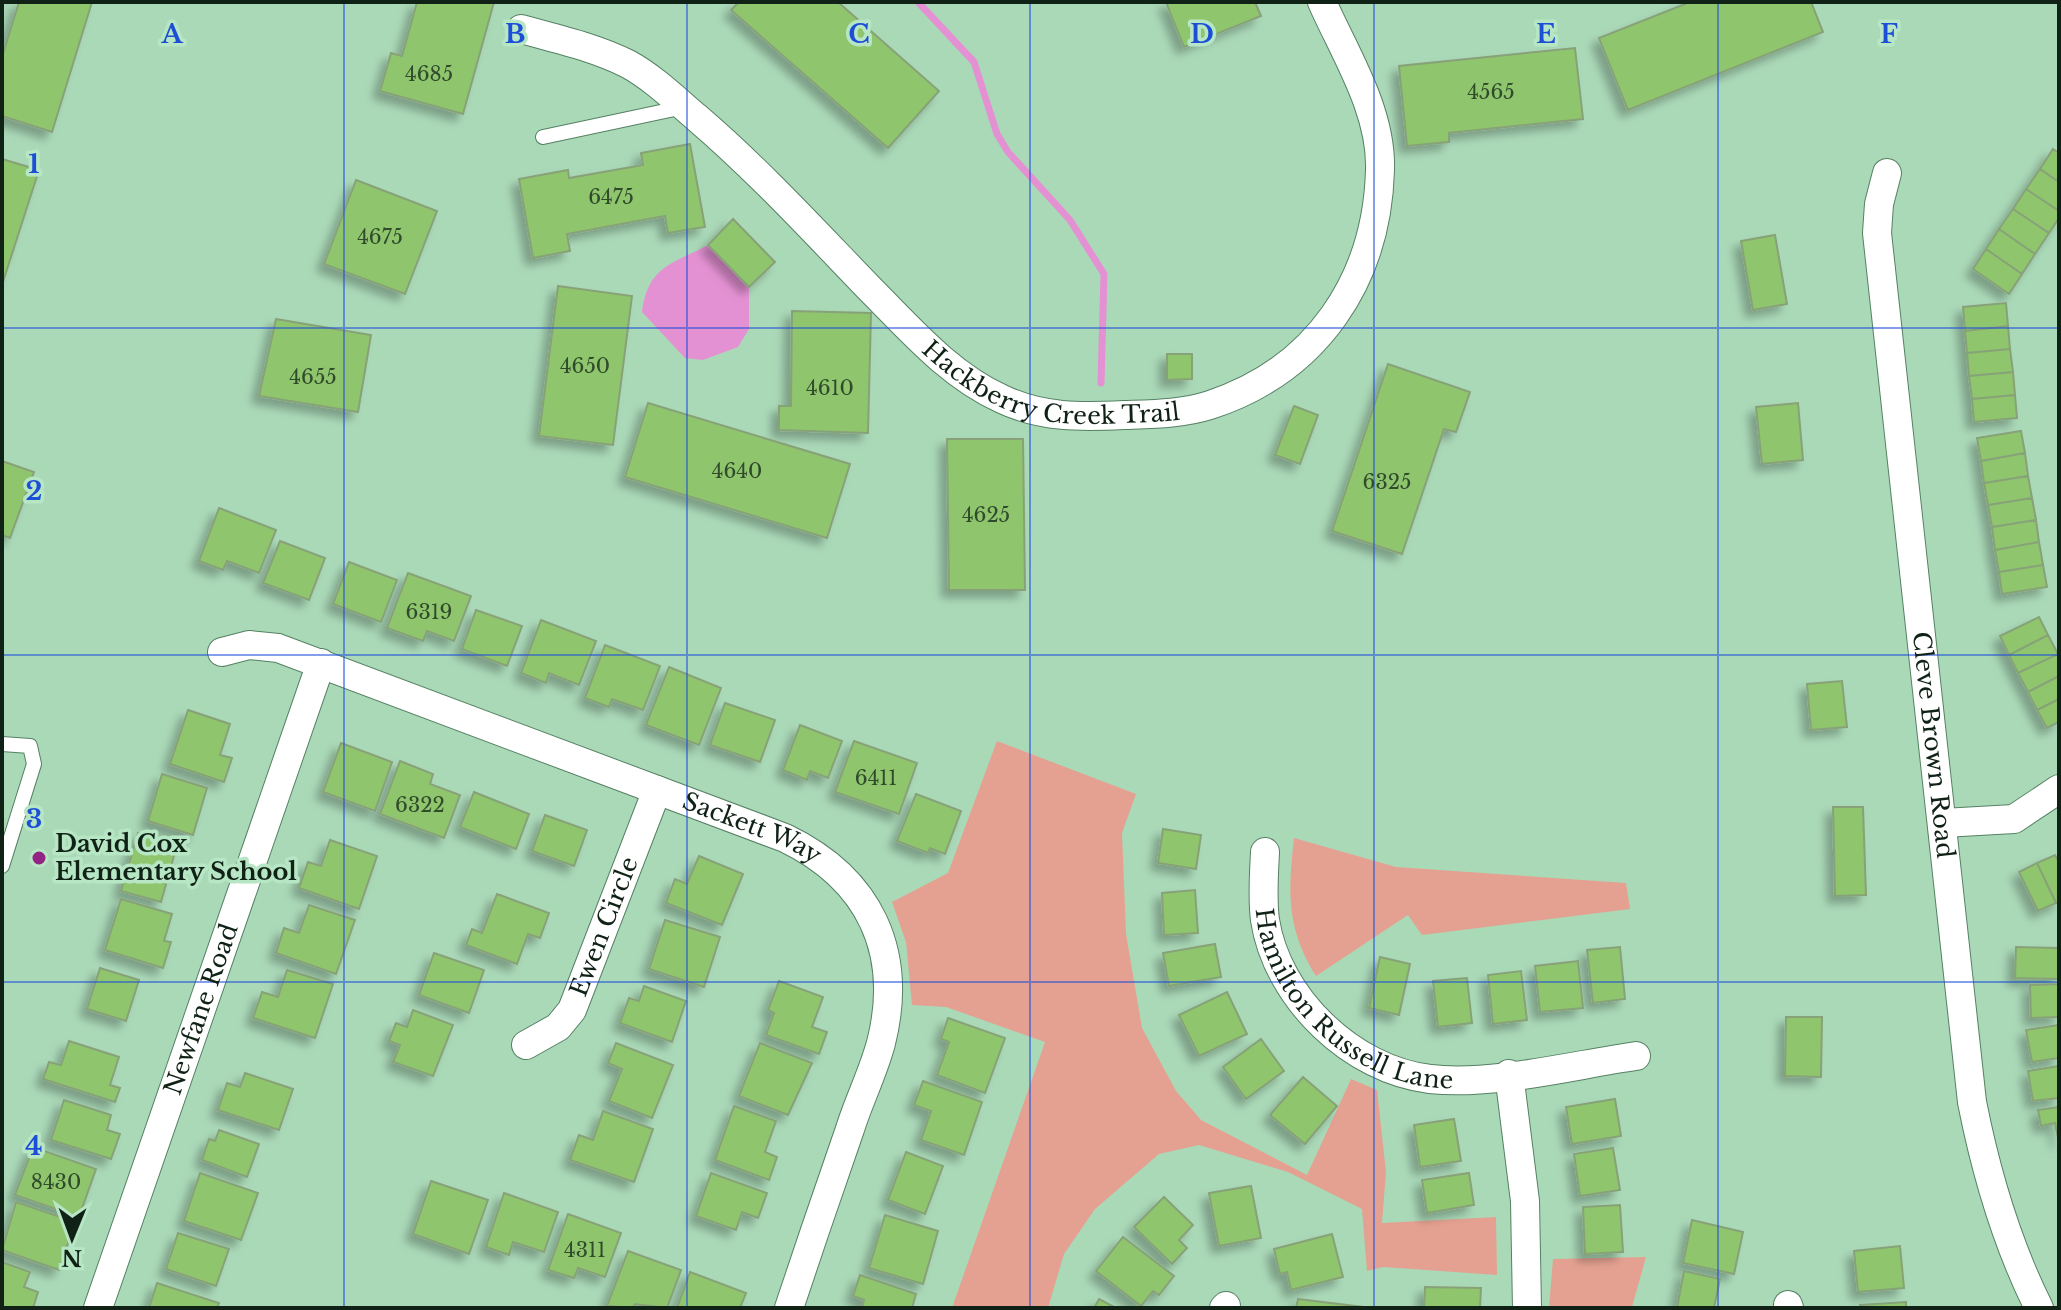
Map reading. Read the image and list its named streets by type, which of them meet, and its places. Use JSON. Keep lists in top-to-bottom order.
{
  "streets": {
    "street": [
      "Hackberry Creek Trail",
      "Cleve Brown Road",
      "Sackett Way",
      "Ewen Circle",
      "Hamilton Russell Lane",
      "Newfane Road"
    ]
  },
  "crossings": [
    ["Sackett Way", "Ewen Circle"],
    ["Sackett Way", "Newfane Road"]
  ],
  "places": ["David Cox Elementary School"],
  "house_numbers": [
    "4685",
    "4565",
    "6475",
    "4675",
    "4650",
    "4655",
    "4610",
    "4640",
    "6325",
    "4625",
    "6319",
    "6411",
    "6322",
    "8430",
    "4311"
  ],
  "north": "bottom",
  "grid": {
    "columns": [
      "A",
      "B",
      "C",
      "D",
      "E",
      "F"
    ],
    "rows": [
      "1",
      "2",
      "3",
      "4"
    ]
  }
}
